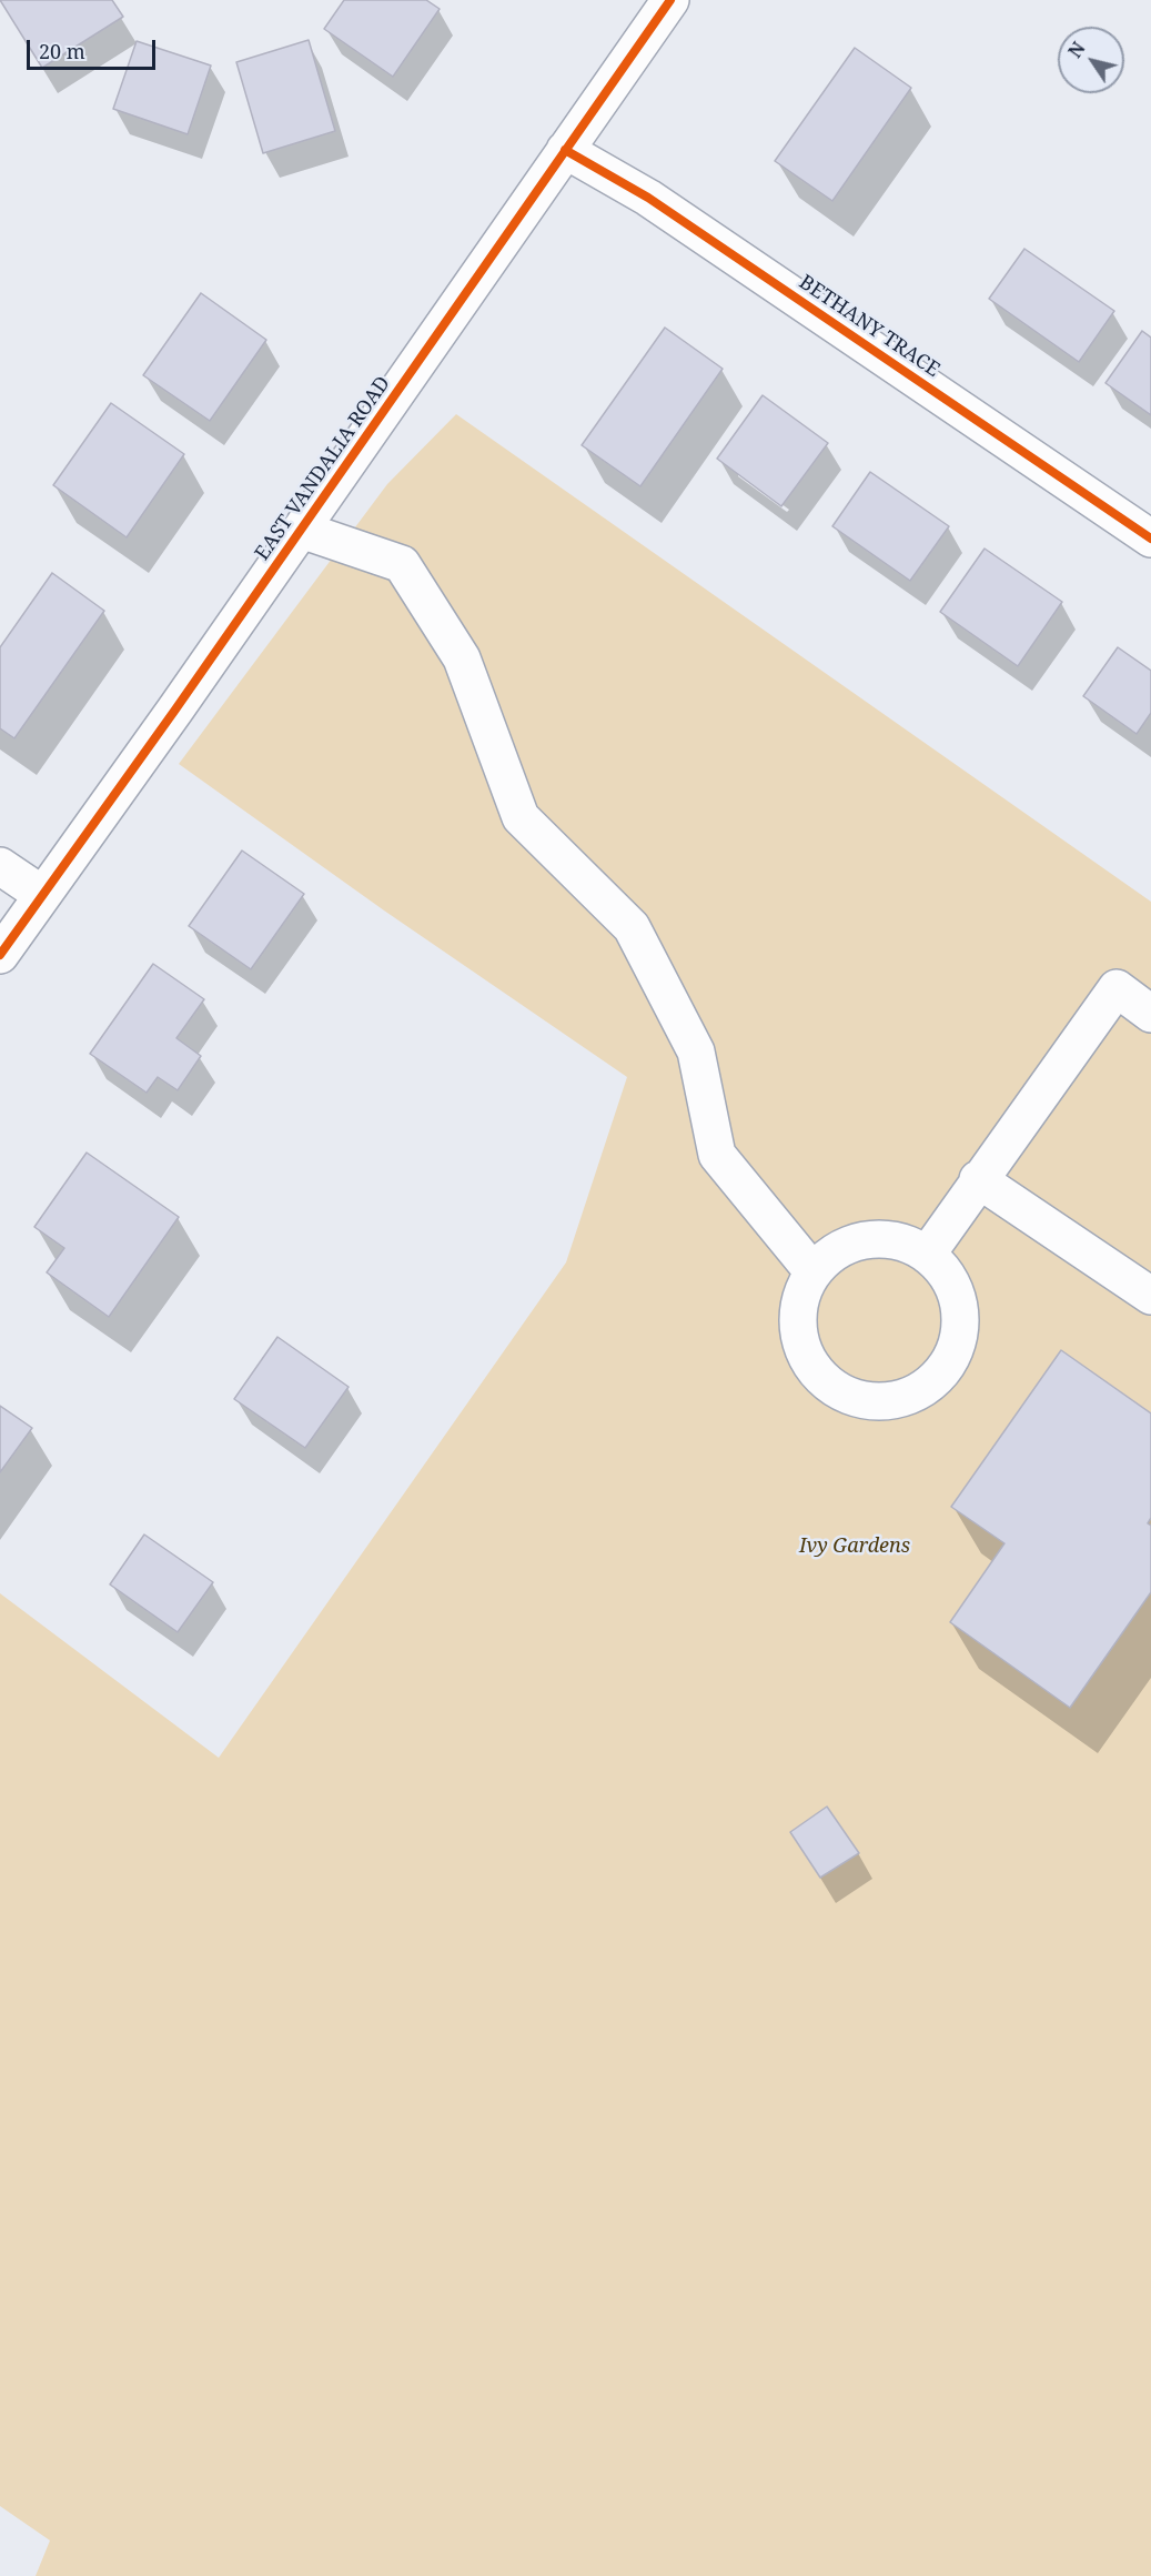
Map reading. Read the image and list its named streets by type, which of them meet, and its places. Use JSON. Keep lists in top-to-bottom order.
{
  "streets": {
    "street": ["BETHANY TRACE", "EAST VANDALIA ROAD"]
  },
  "crossings": [
    ["BETHANY TRACE", "EAST VANDALIA ROAD"]
  ],
  "parks": ["Ivy Gardens"],
  "scale_bar": "20 m",
  "north": "top left"
}
